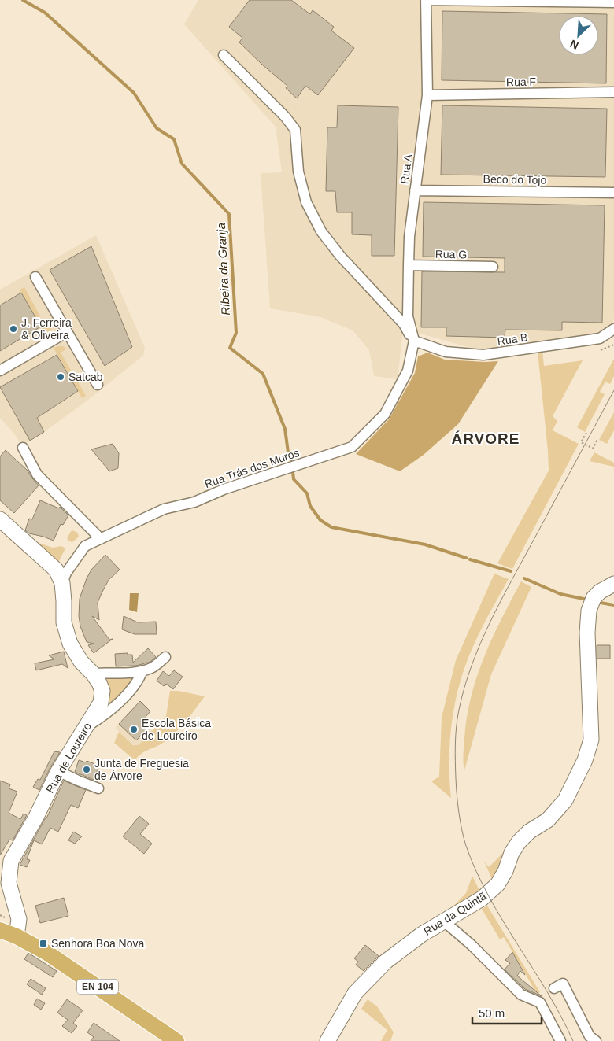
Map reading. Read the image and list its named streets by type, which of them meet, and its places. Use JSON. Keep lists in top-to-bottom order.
{
  "streets": {
    "main road": ["EN 104"],
    "street": [
      "Rua F",
      "Rua A",
      "Beco do Tojo",
      "Rua G",
      "Rua B",
      "Rua Trás dos Muros",
      "Rua de Loureiro",
      "Rua da Quintã"
    ]
  },
  "crossings": [
    ["Rua F", "Rua A"],
    ["Rua A", "Beco do Tojo"],
    ["Rua A", "Rua G"],
    ["Rua A", "Rua B"],
    ["Rua A", "Rua Trás dos Muros"],
    ["Rua B", "Rua Trás dos Muros"],
    ["Rua Trás dos Muros", "Rua de Loureiro"],
    ["Rua de Loureiro", "EN 104"]
  ],
  "districts": ["ÁRVORE"],
  "water": ["Ribeira da Granja"],
  "places": {
    "other": [
      "J. Ferreira & Oliveira",
      "Satcab",
      "Escola Básica de Loureiro",
      "Junta de Freguesia de Árvore"
    ],
    "transit": ["Senhora Boa Nova"]
  },
  "scale_bar": "50 m",
  "north": "bottom left"
}
